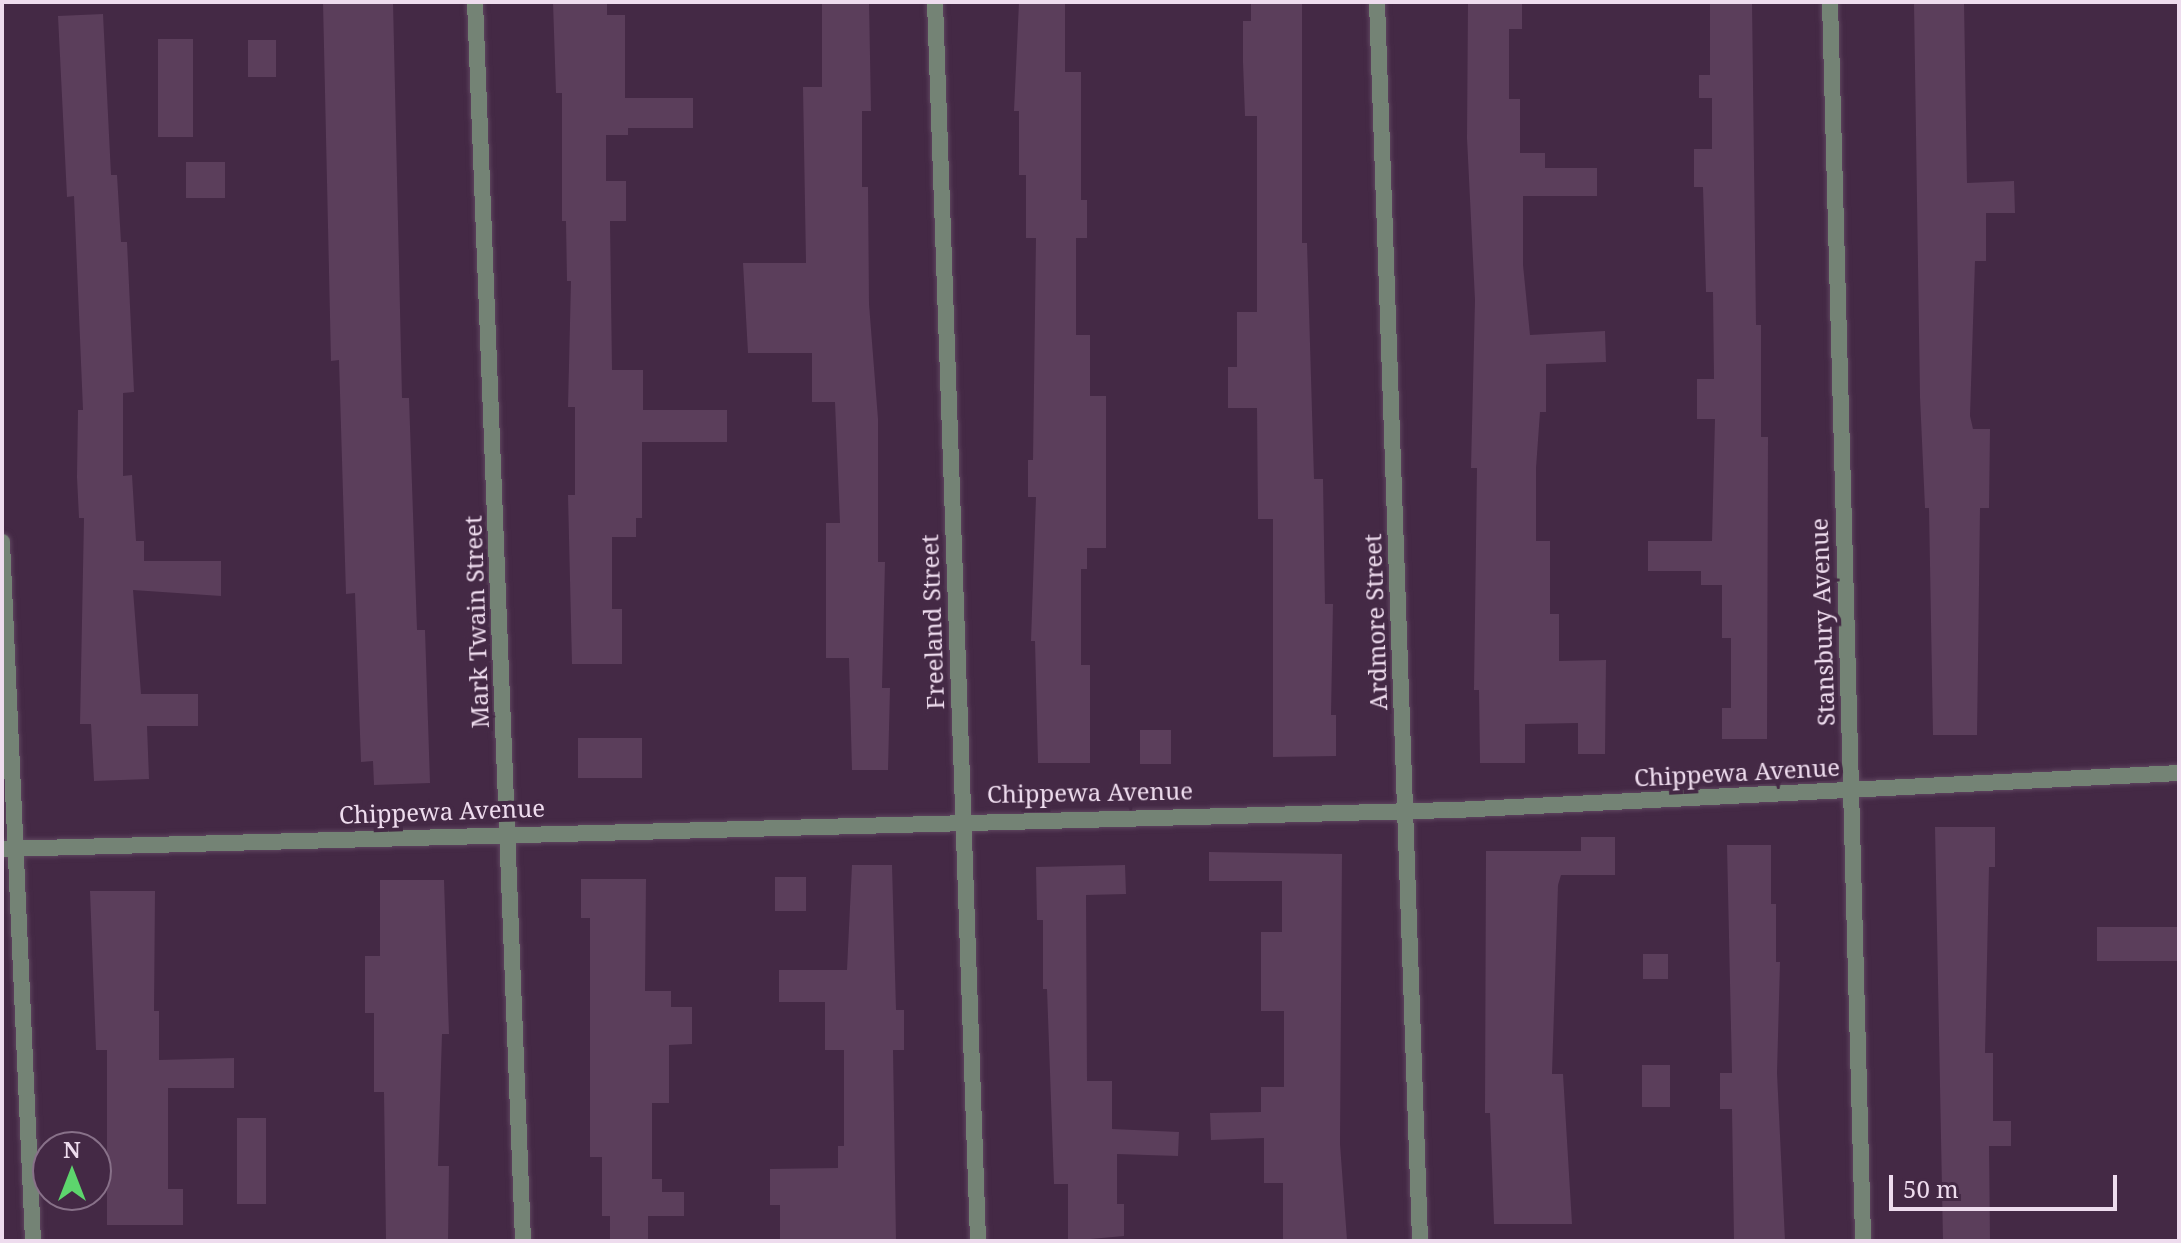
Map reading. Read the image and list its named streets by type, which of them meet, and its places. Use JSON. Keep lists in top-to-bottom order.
{
  "streets": {
    "street": [
      "Mark Twain Street",
      "Freeland Street",
      "Ardmore Street",
      "Stansbury Avenue",
      "Chippewa Avenue"
    ]
  },
  "crossings": [
    ["Mark Twain Street", "Chippewa Avenue"],
    ["Freeland Street", "Chippewa Avenue"],
    ["Ardmore Street", "Chippewa Avenue"],
    ["Stansbury Avenue", "Chippewa Avenue"]
  ],
  "scale_bar": "50 m",
  "north": "top"
}
